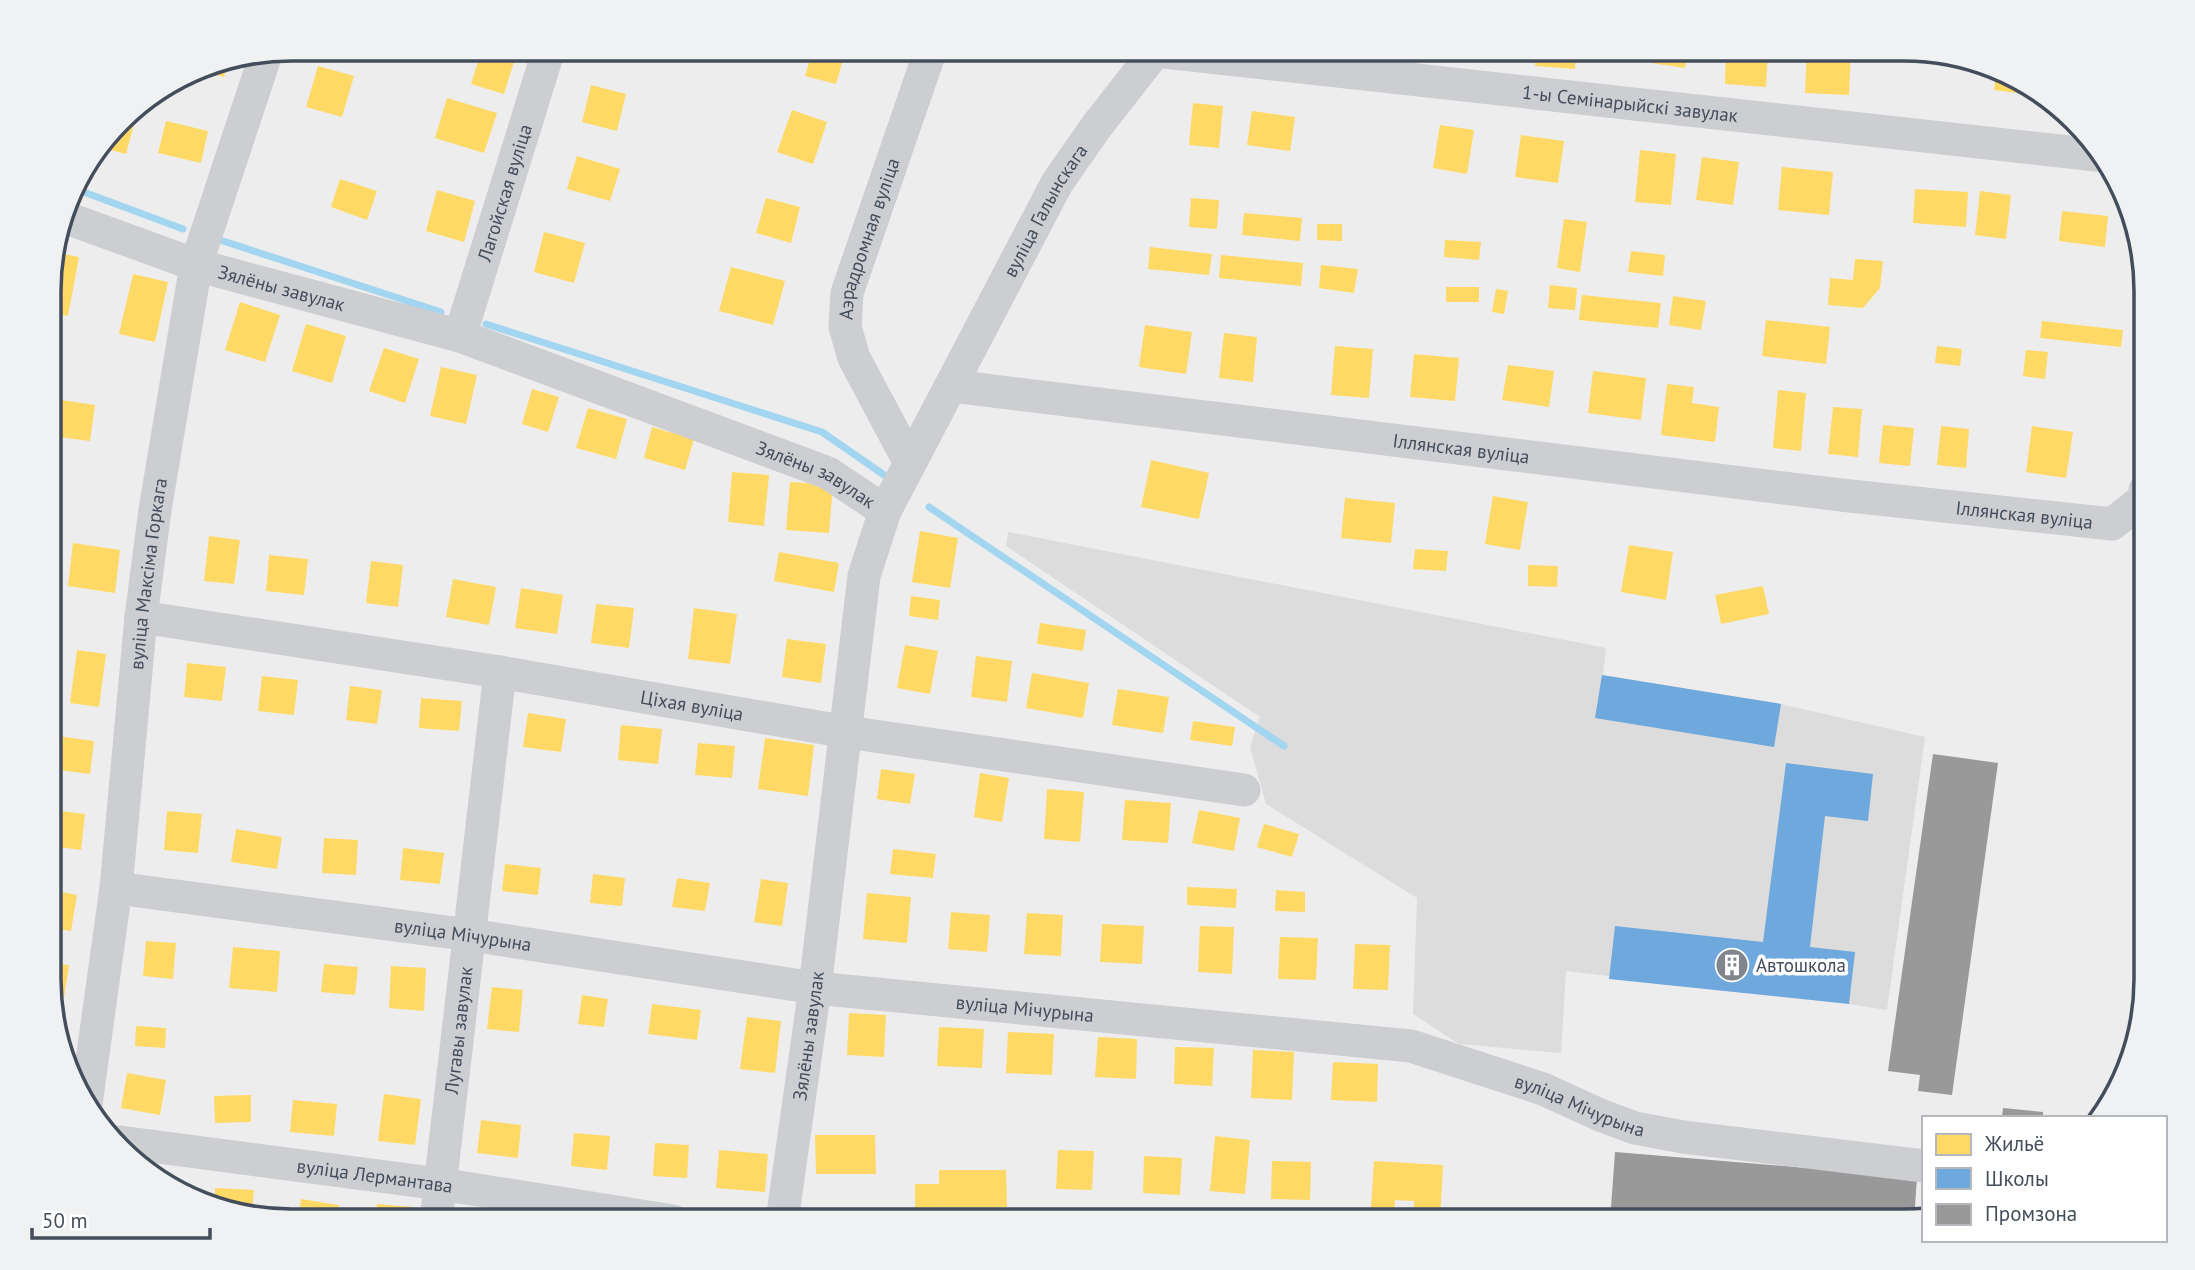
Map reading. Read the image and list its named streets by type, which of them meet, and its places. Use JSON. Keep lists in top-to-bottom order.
{
  "streets": {
    "street": [
      "1-ы Семінарыйскі завулак",
      "Лагойская вуліца",
      "вуліца Галынскага",
      "Аэрадромная вуліца",
      "Зялёны завулак",
      "Іллянская вуліца",
      "вуліца Максіма Горкага",
      "Ціхая вуліца",
      "вуліца Мічурына",
      "Лугавы завулак",
      "вуліца Лермантава"
    ]
  },
  "crossings": [
    ["Лагойская вуліца", "Зялёны завулак"],
    ["вуліца Галынскага", "Іллянская вуліца"],
    ["Зялёны завулак", "вуліца Максіма Горкага"],
    ["Зялёны завулак", "Ціхая вуліца"],
    ["Зялёны завулак", "вуліца Мічурына"],
    ["вуліца Максіма Горкага", "Ціхая вуліца"],
    ["вуліца Максіма Горкага", "вуліца Мічурына"],
    ["Ціхая вуліца", "Лугавы завулак"],
    ["вуліца Мічурына", "Лугавы завулак"],
    ["Лугавы завулак", "вуліца Лермантава"]
  ],
  "places": {
    "building": ["Автошкола"]
  },
  "legend": ["Жильё", "Школы", "Промзона"],
  "scale_bar": "50 m"
}
